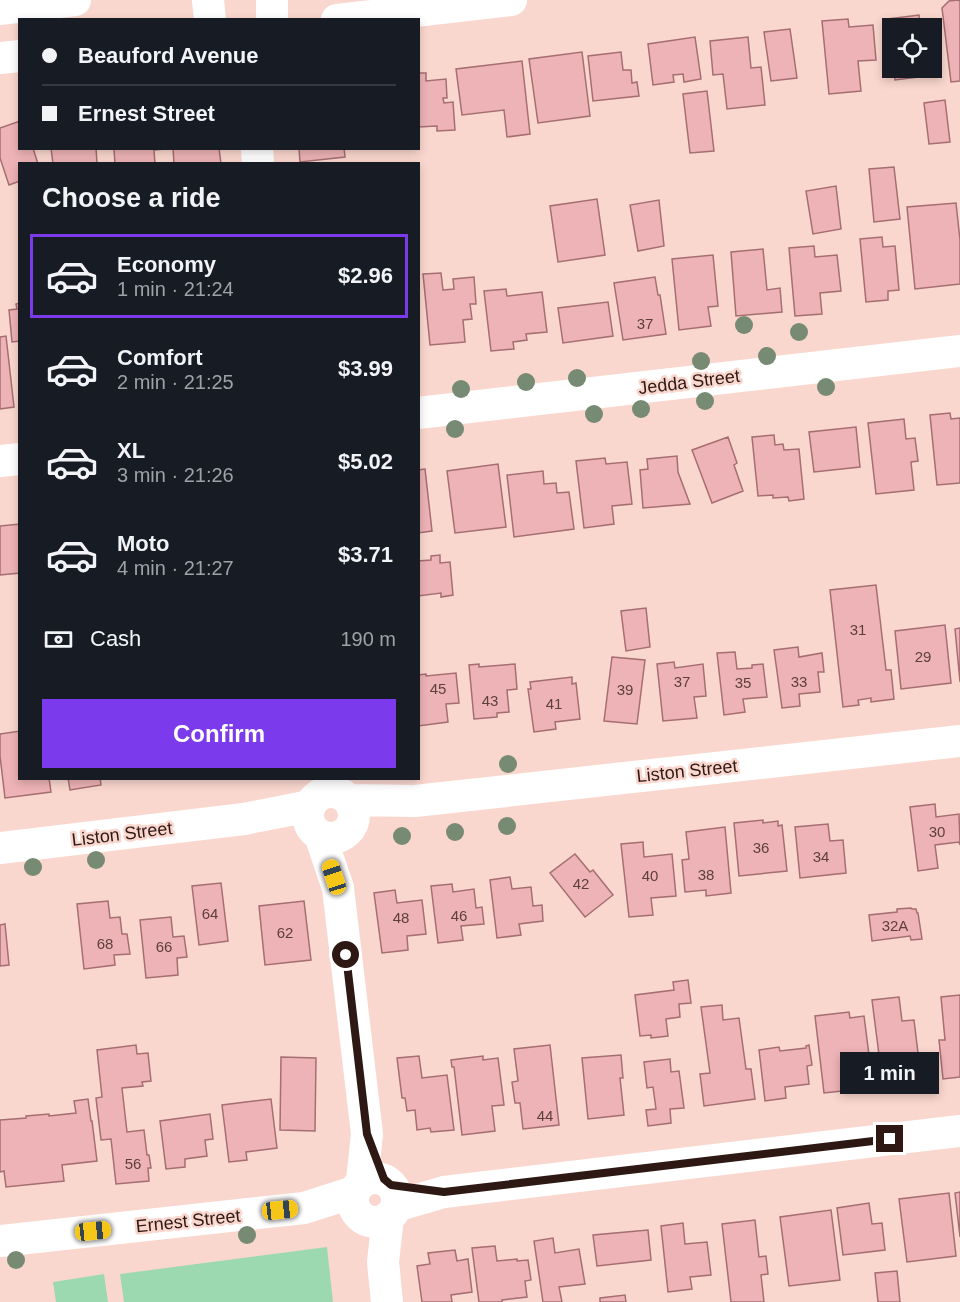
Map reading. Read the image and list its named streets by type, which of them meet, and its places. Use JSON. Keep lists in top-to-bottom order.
{
  "streets": {
    "street": ["Jedda Street", "Liston Street", "Ernest Street"]
  },
  "house_numbers": [
    "37",
    "31",
    "29",
    "37",
    "33",
    "35",
    "45",
    "39",
    "43",
    "41",
    "30",
    "36",
    "34",
    "38",
    "40",
    "42",
    "64",
    "46",
    "48",
    "32A",
    "62",
    "68",
    "66",
    "44",
    "56"
  ],
  "page": {
    "banner": ["Beauford Avenue", "Ernest Street"],
    "heading": "Choose a ride",
    "list": [
      {
        "name": "Economy",
        "note": "1 min · 21:24",
        "value": "$2.96"
      },
      {
        "name": "Comfort",
        "note": "2 min · 21:25",
        "value": "$3.99"
      },
      {
        "name": "XL",
        "note": "3 min · 21:26",
        "value": "$5.02"
      },
      {
        "name": "Moto",
        "note": "4 min · 21:27",
        "value": "$3.71"
      }
    ],
    "pay": ["Cash", "190 m"],
    "buttons": "Confirm",
    "bubble": "1 min"
  }
}
